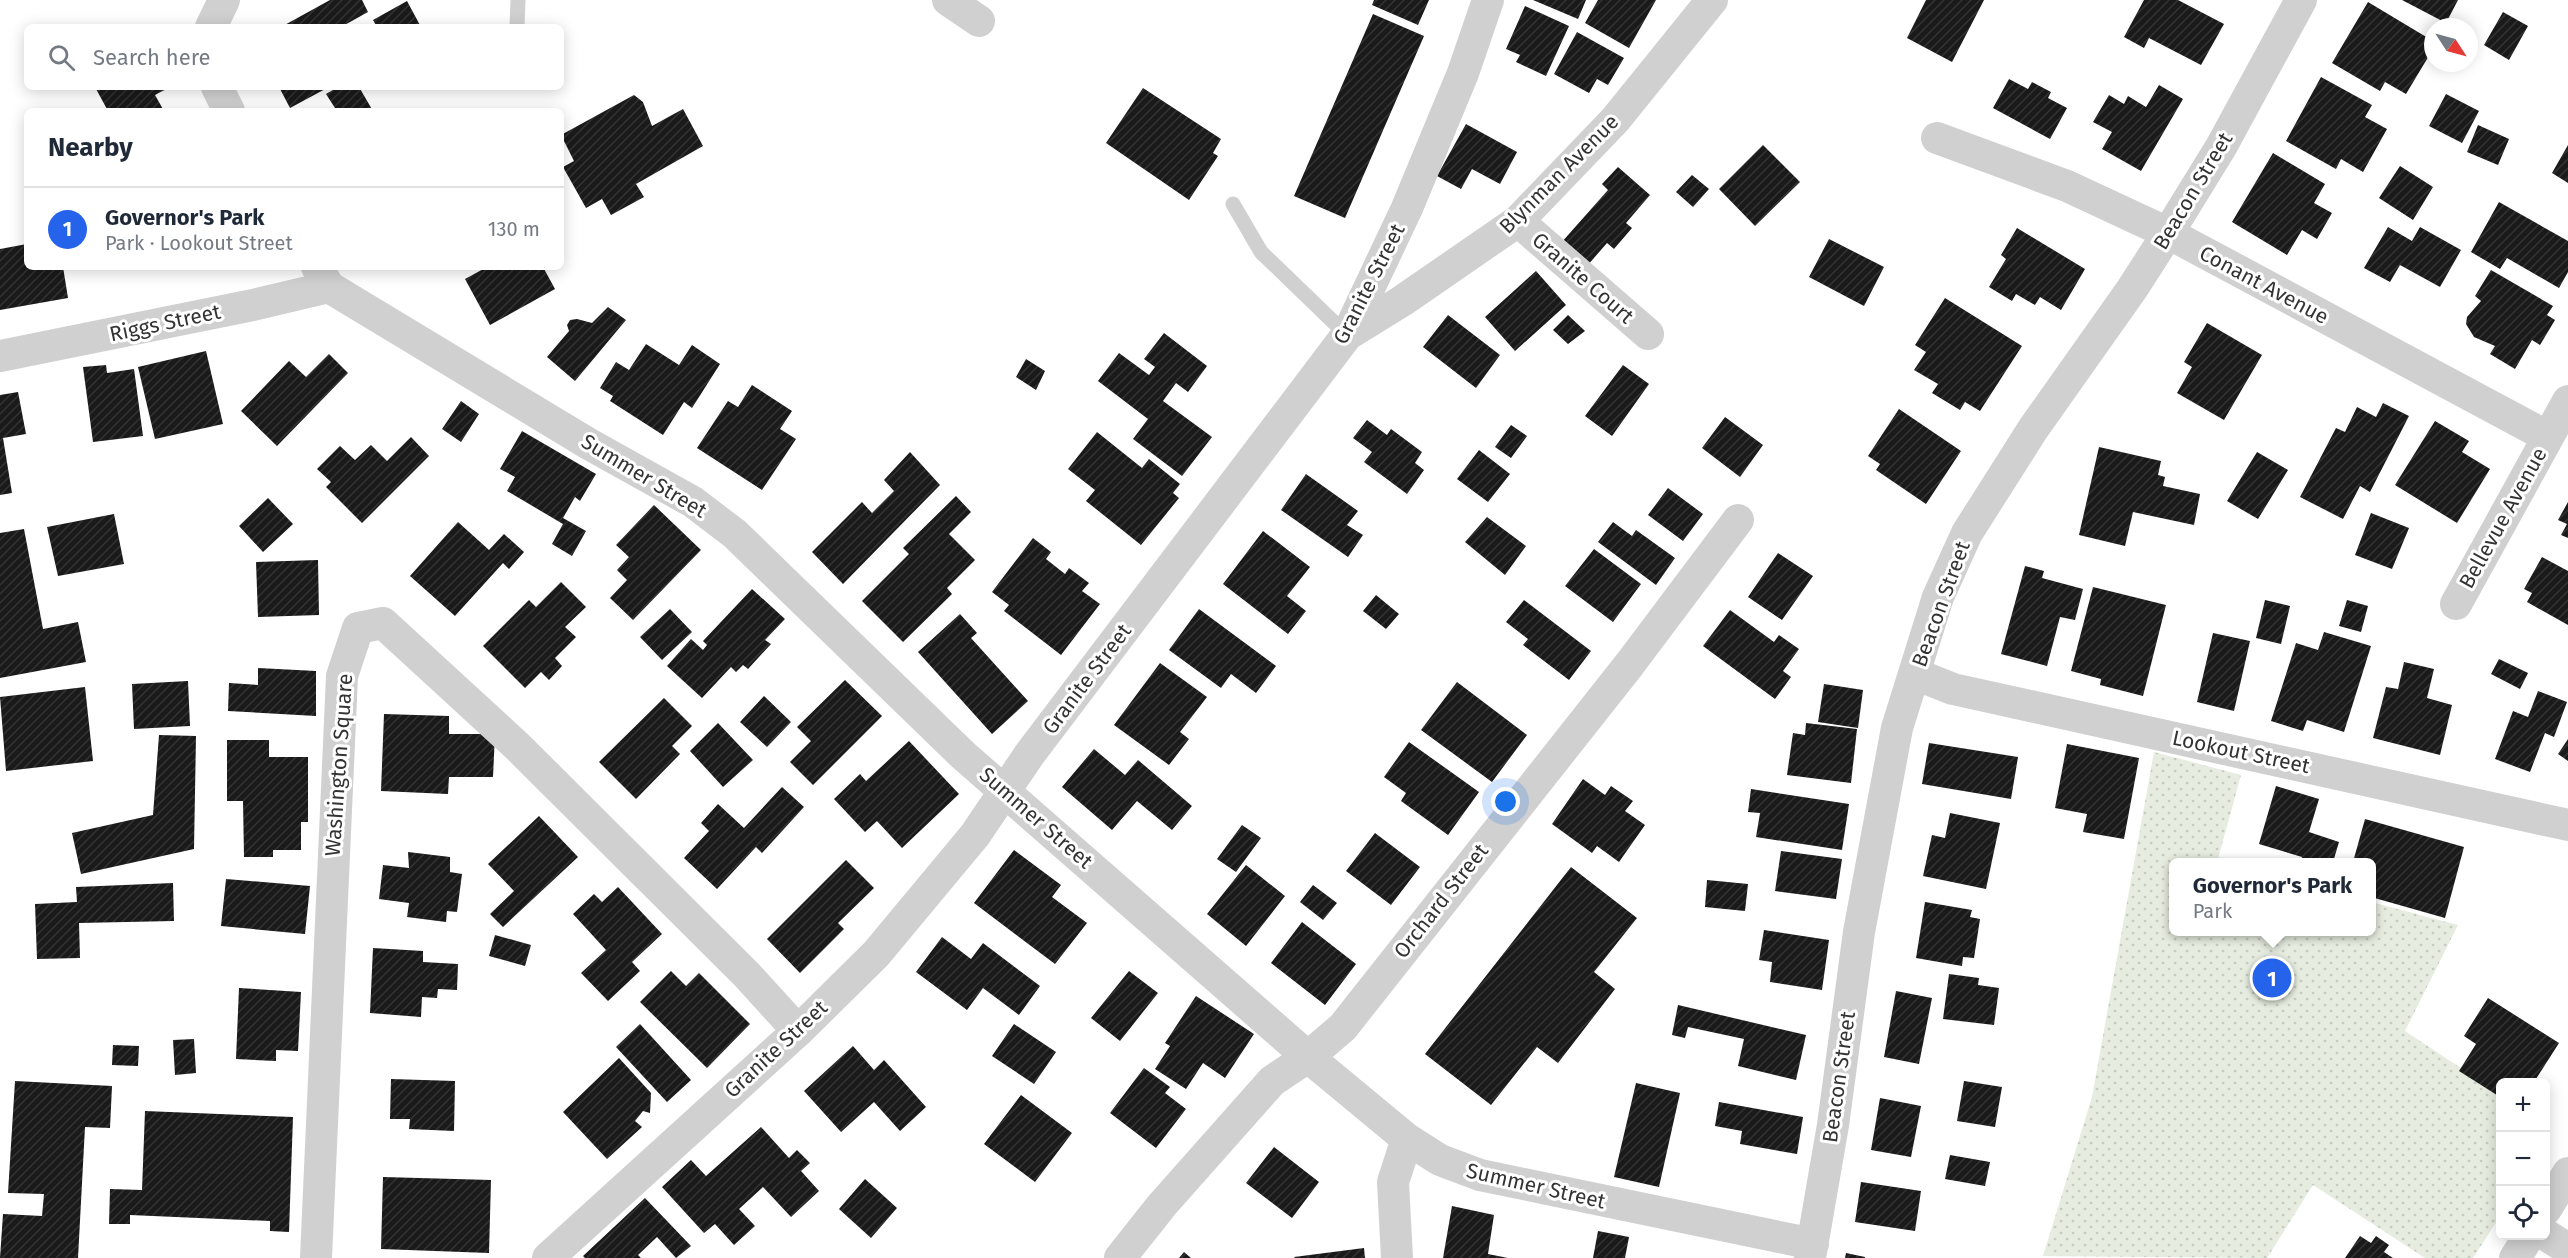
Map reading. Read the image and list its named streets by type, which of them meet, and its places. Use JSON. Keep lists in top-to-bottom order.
{
  "streets": {
    "street": [
      "Blynman Avenue",
      "Beacon Street",
      "Granite Court",
      "Granite Street",
      "Conant Avenue",
      "Riggs Street",
      "Summer Street",
      "Bellevue Avenue",
      "Lookout Street",
      "Washington Square",
      "Orchard Street"
    ]
  },
  "crossings": [
    ["Blynman Avenue", "Granite Court"],
    ["Blynman Avenue", "Granite Street"],
    ["Beacon Street", "Conant Avenue"],
    ["Beacon Street", "Summer Street"],
    ["Beacon Street", "Lookout Street"],
    ["Granite Street", "Summer Street"],
    ["Granite Street", "Washington Square"],
    ["Conant Avenue", "Bellevue Avenue"],
    ["Riggs Street", "Summer Street"],
    ["Summer Street", "Orchard Street"]
  ],
  "north": "bottom right",
  "page": {
    "search": "Search here",
    "heading": "Nearby",
    "list": [
      {
        "mark": "1",
        "name": "Governor's Park",
        "note": "Park · Lookout Street",
        "value": "130 m"
      }
    ],
    "popup": ["Governor's Park", "Park"],
    "pins": "1",
    "map_buttons": ["+", "−"]
  }
}
